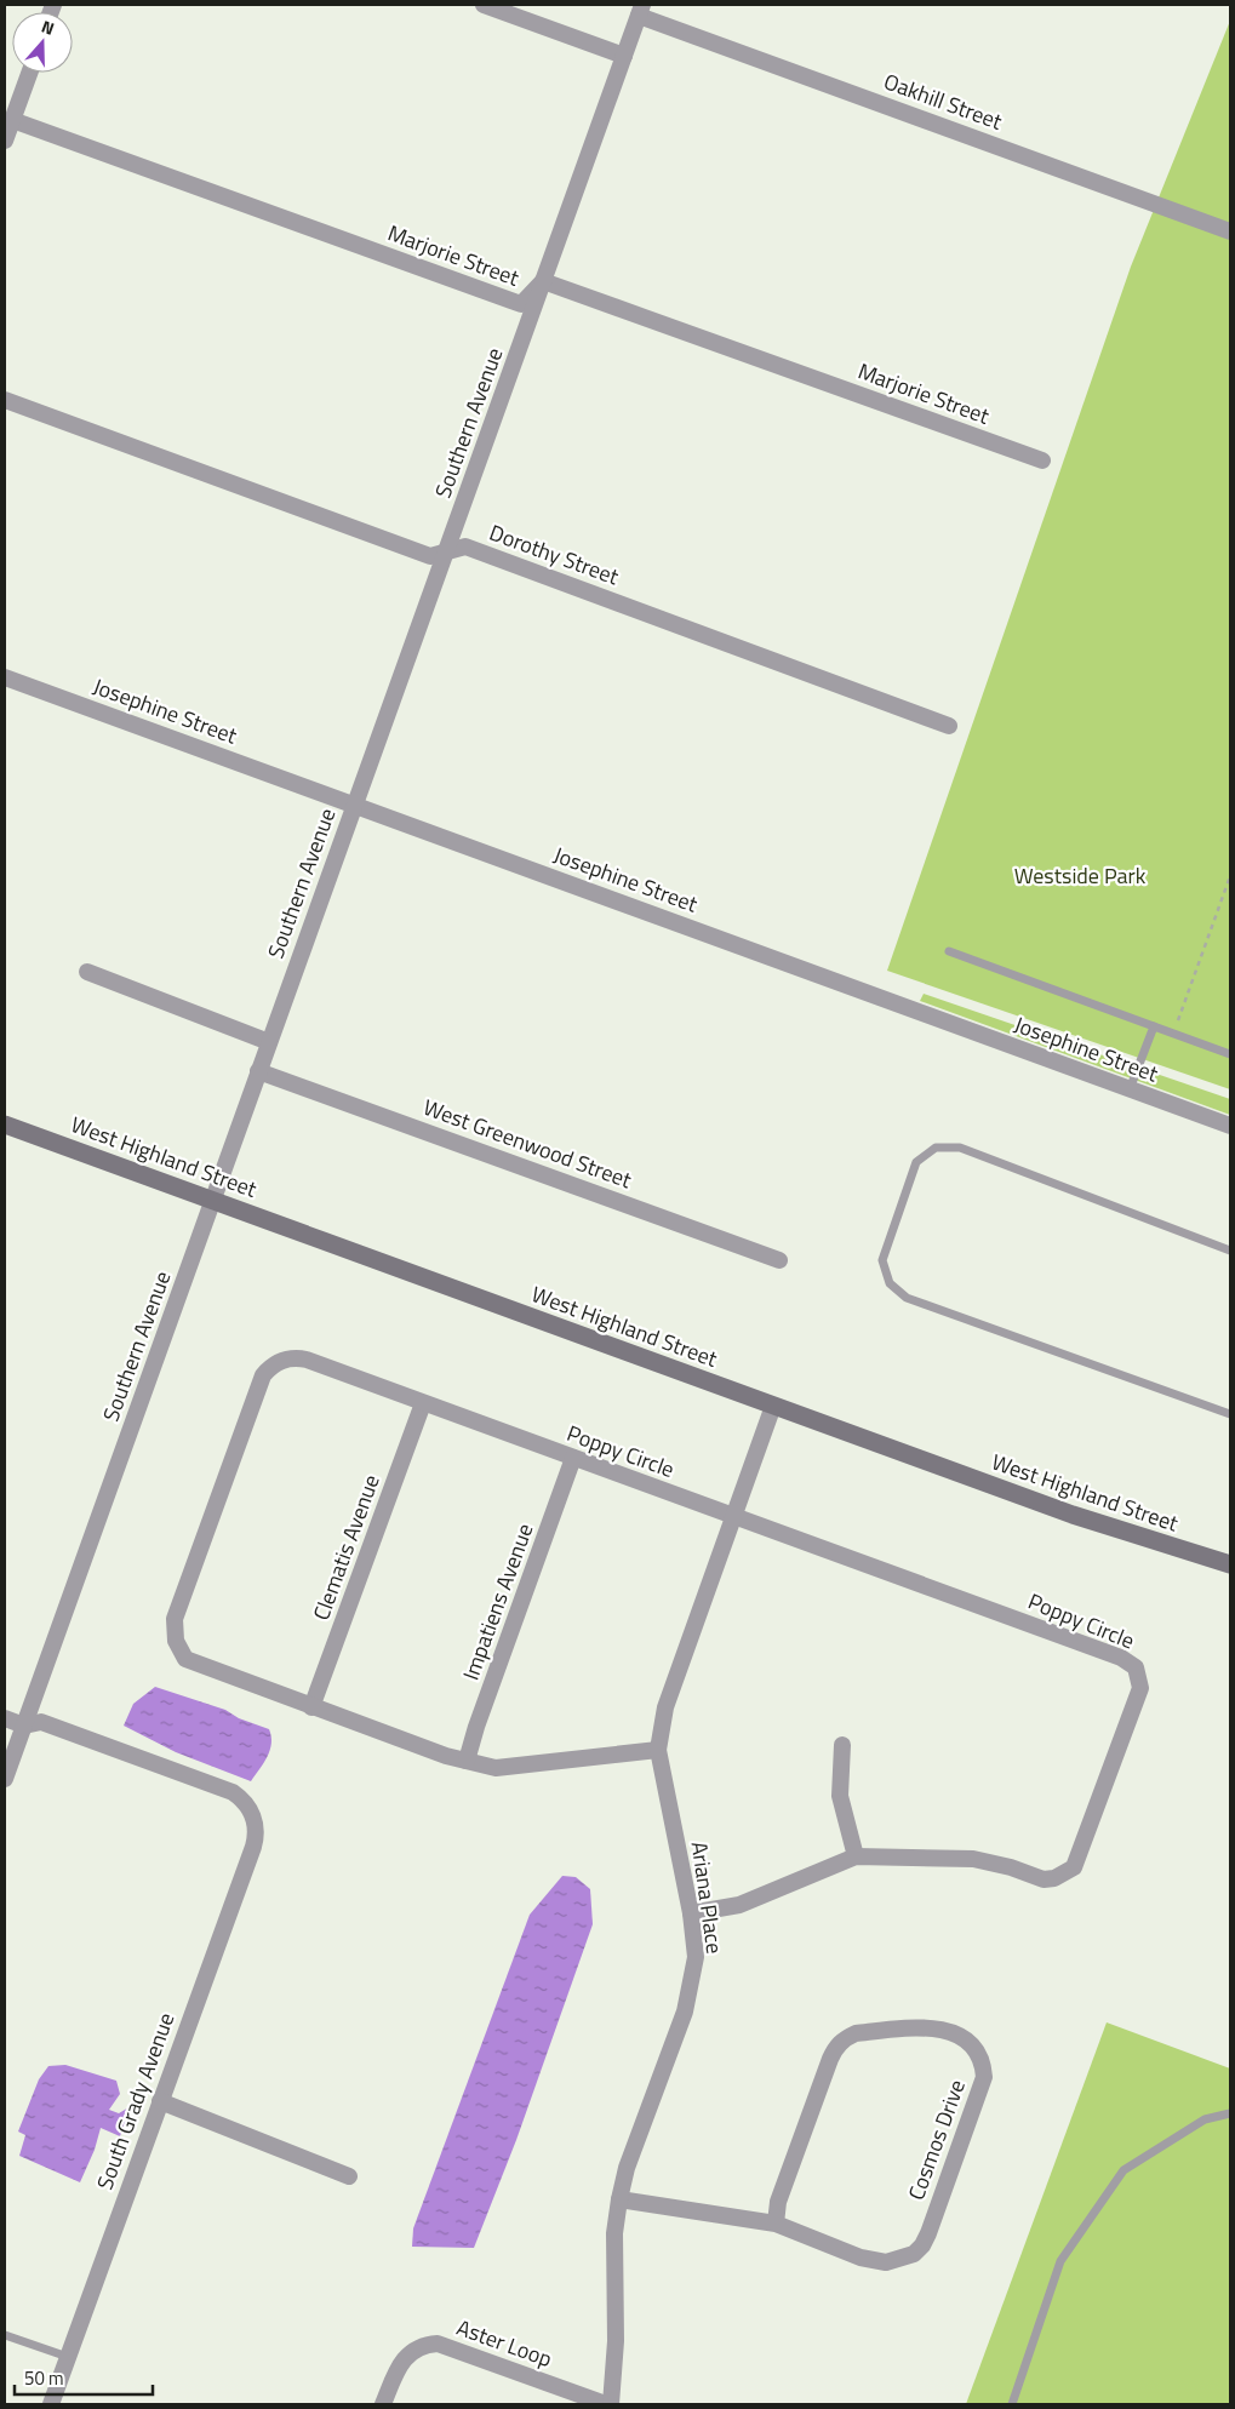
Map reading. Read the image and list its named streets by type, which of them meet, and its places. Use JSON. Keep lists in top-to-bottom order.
{
  "streets": {
    "street": [
      "Oakhill Street",
      "Marjorie Street",
      "Southern Avenue",
      "Dorothy Street",
      "Josephine Street",
      "West Greenwood Street",
      "West Highland Street",
      "Poppy Circle",
      "Clematis Avenue",
      "Impatiens Avenue",
      "Ariana Place",
      "South Grady Avenue",
      "Cosmos Drive",
      "Aster Loop"
    ]
  },
  "crossings": [
    ["Oakhill Street", "Southern Avenue"],
    ["Marjorie Street", "Southern Avenue"],
    ["Southern Avenue", "Dorothy Street"],
    ["Southern Avenue", "Josephine Street"],
    ["Southern Avenue", "West Greenwood Street"],
    ["Southern Avenue", "West Highland Street"],
    ["Southern Avenue", "South Grady Avenue"],
    ["West Highland Street", "Ariana Place"],
    ["Poppy Circle", "Clematis Avenue"],
    ["Poppy Circle", "Impatiens Avenue"],
    ["Poppy Circle", "Ariana Place"],
    ["Ariana Place", "Cosmos Drive"]
  ],
  "parks": ["Westside Park"],
  "scale_bar": "50 m",
  "north": "top"
}
